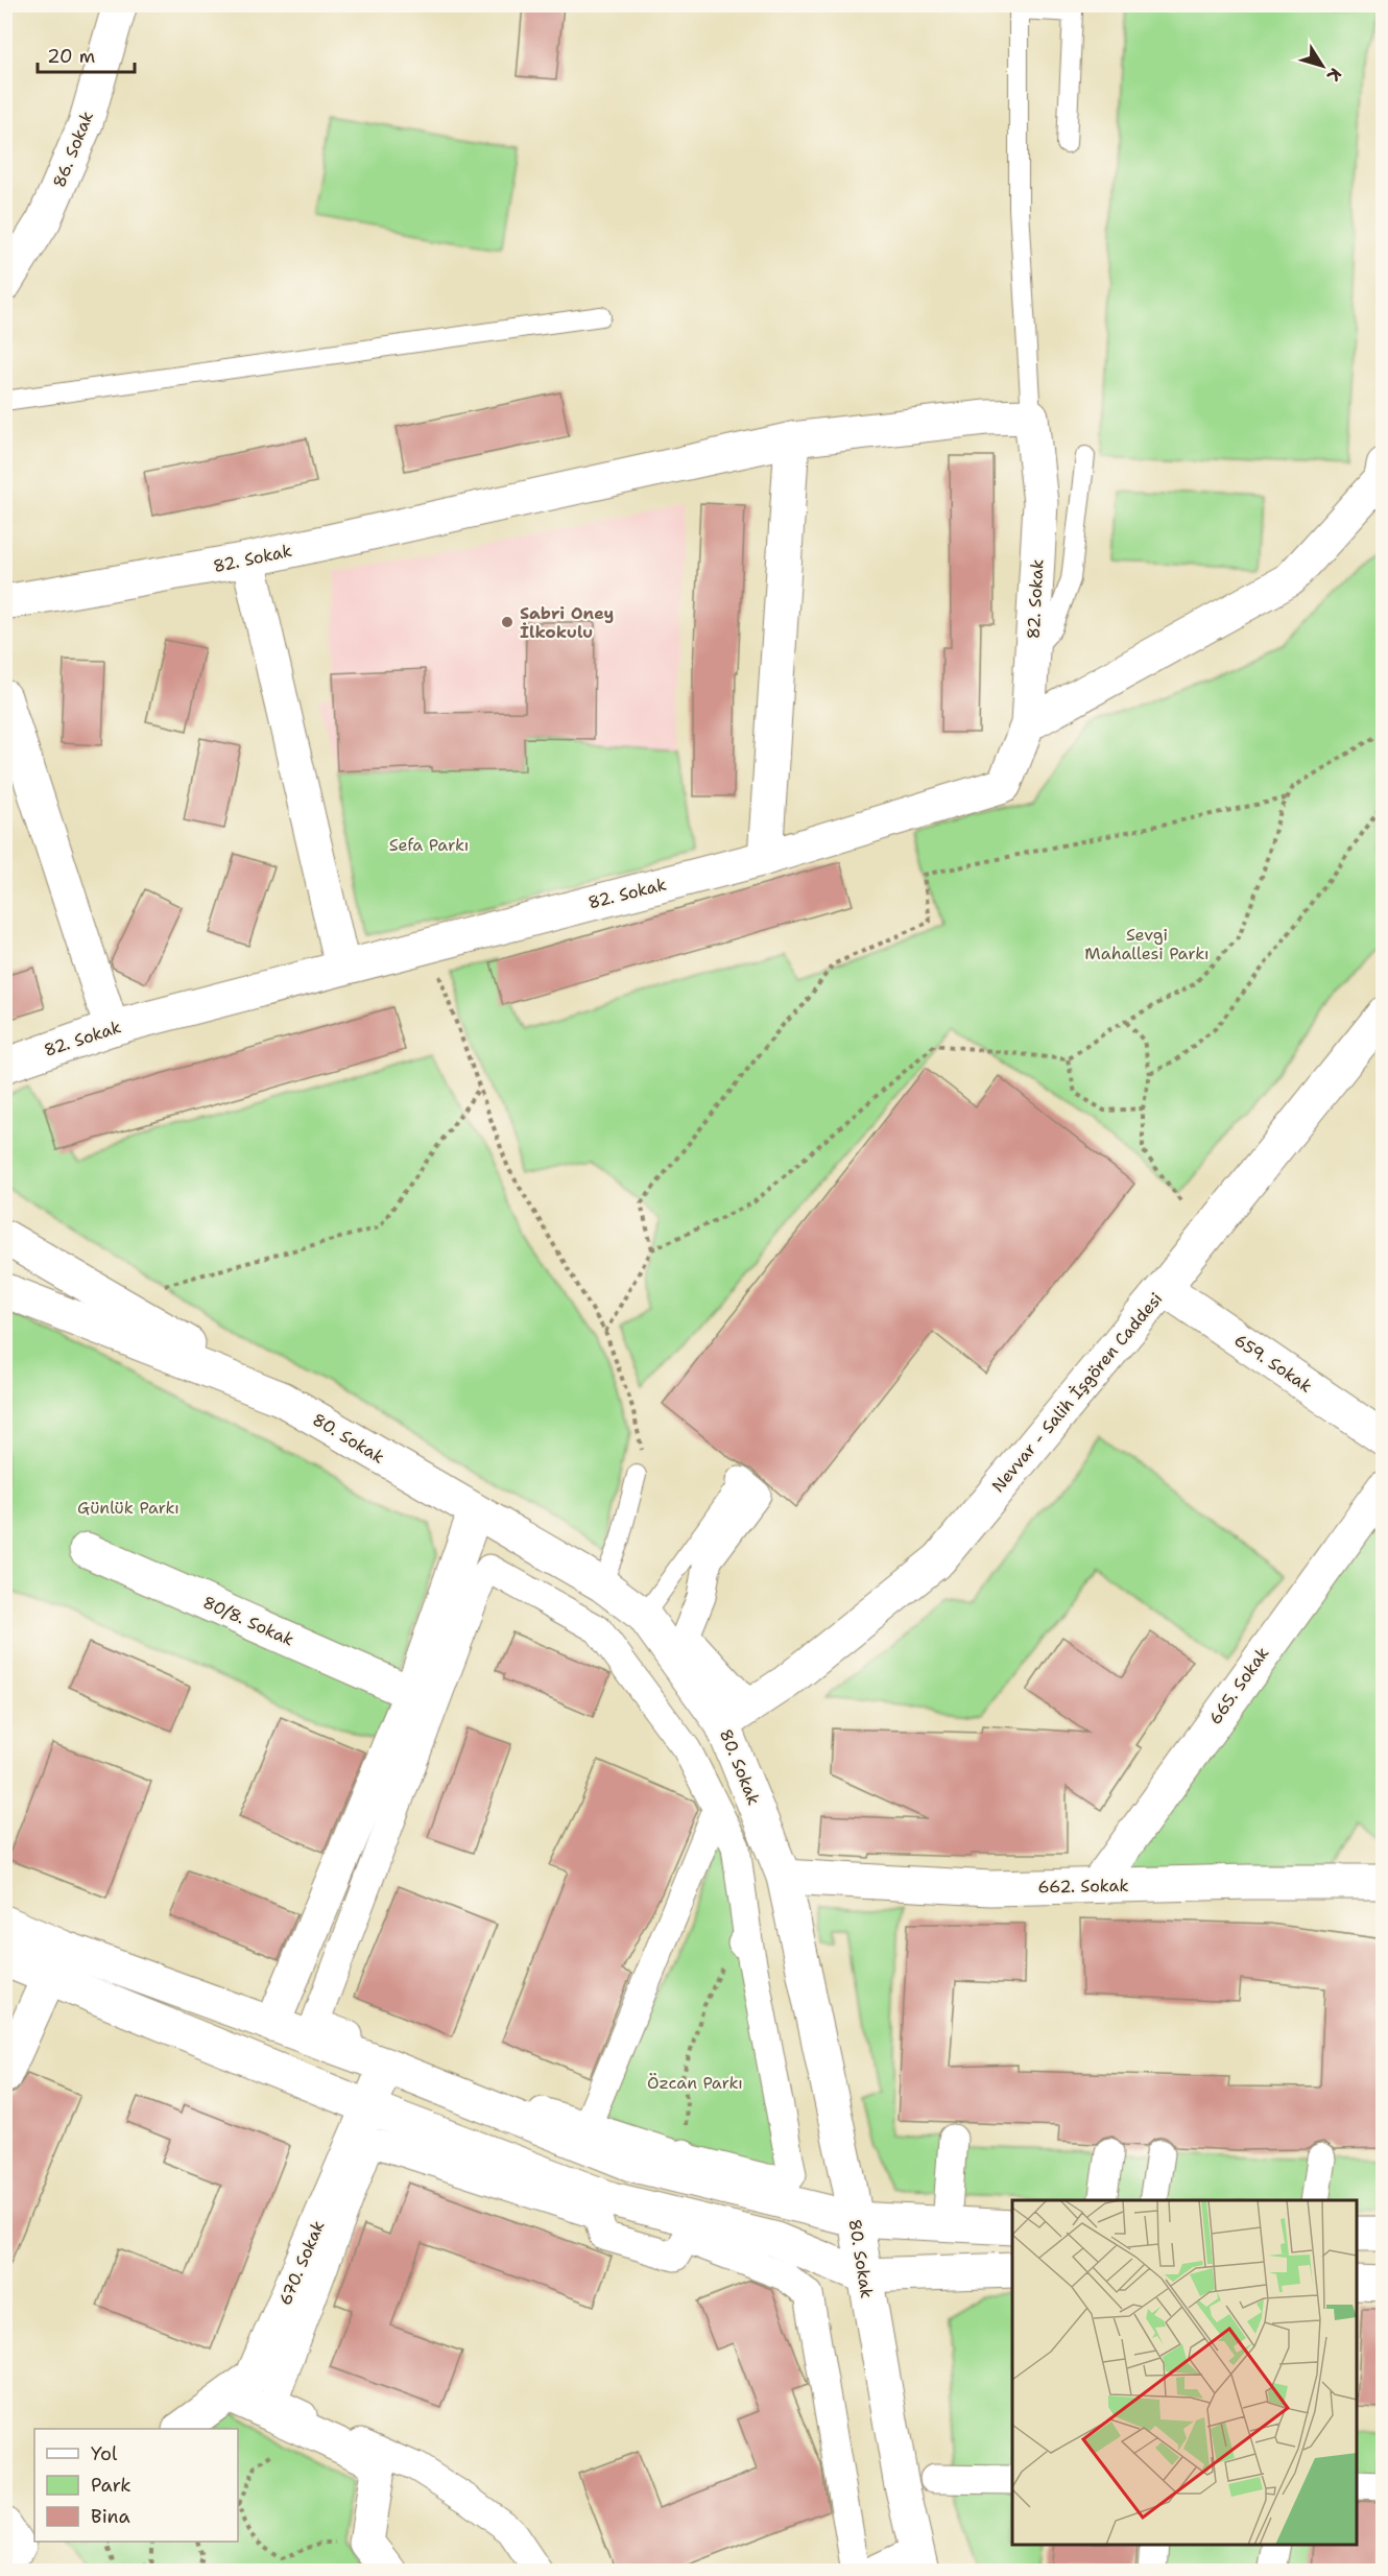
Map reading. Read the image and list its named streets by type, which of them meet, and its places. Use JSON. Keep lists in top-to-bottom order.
{
  "streets": {
    "street": [
      "86. Sokak",
      "82. Sokak",
      "659. Sokak",
      "Nevvar - Salih İşgören Caddesi",
      "80. Sokak",
      "80/8. Sokak",
      "665. Sokak",
      "662. Sokak",
      "670. Sokak"
    ]
  },
  "crossings": [
    ["659. Sokak", "Nevvar - Salih İşgören Caddesi"],
    ["Nevvar - Salih İşgören Caddesi", "80. Sokak"],
    ["80. Sokak", "662. Sokak"],
    ["665. Sokak", "662. Sokak"]
  ],
  "parks": [
    "Sefa Parkı",
    "Sevgi Mahallesi Parkı",
    "Günlük Parkı",
    "Özcan Parkı"
  ],
  "places": ["Sabri Oney İlkokulu"],
  "legend": ["Yol", "Park", "Bina"],
  "scale_bar": "20 m",
  "north": "bottom right"
}
